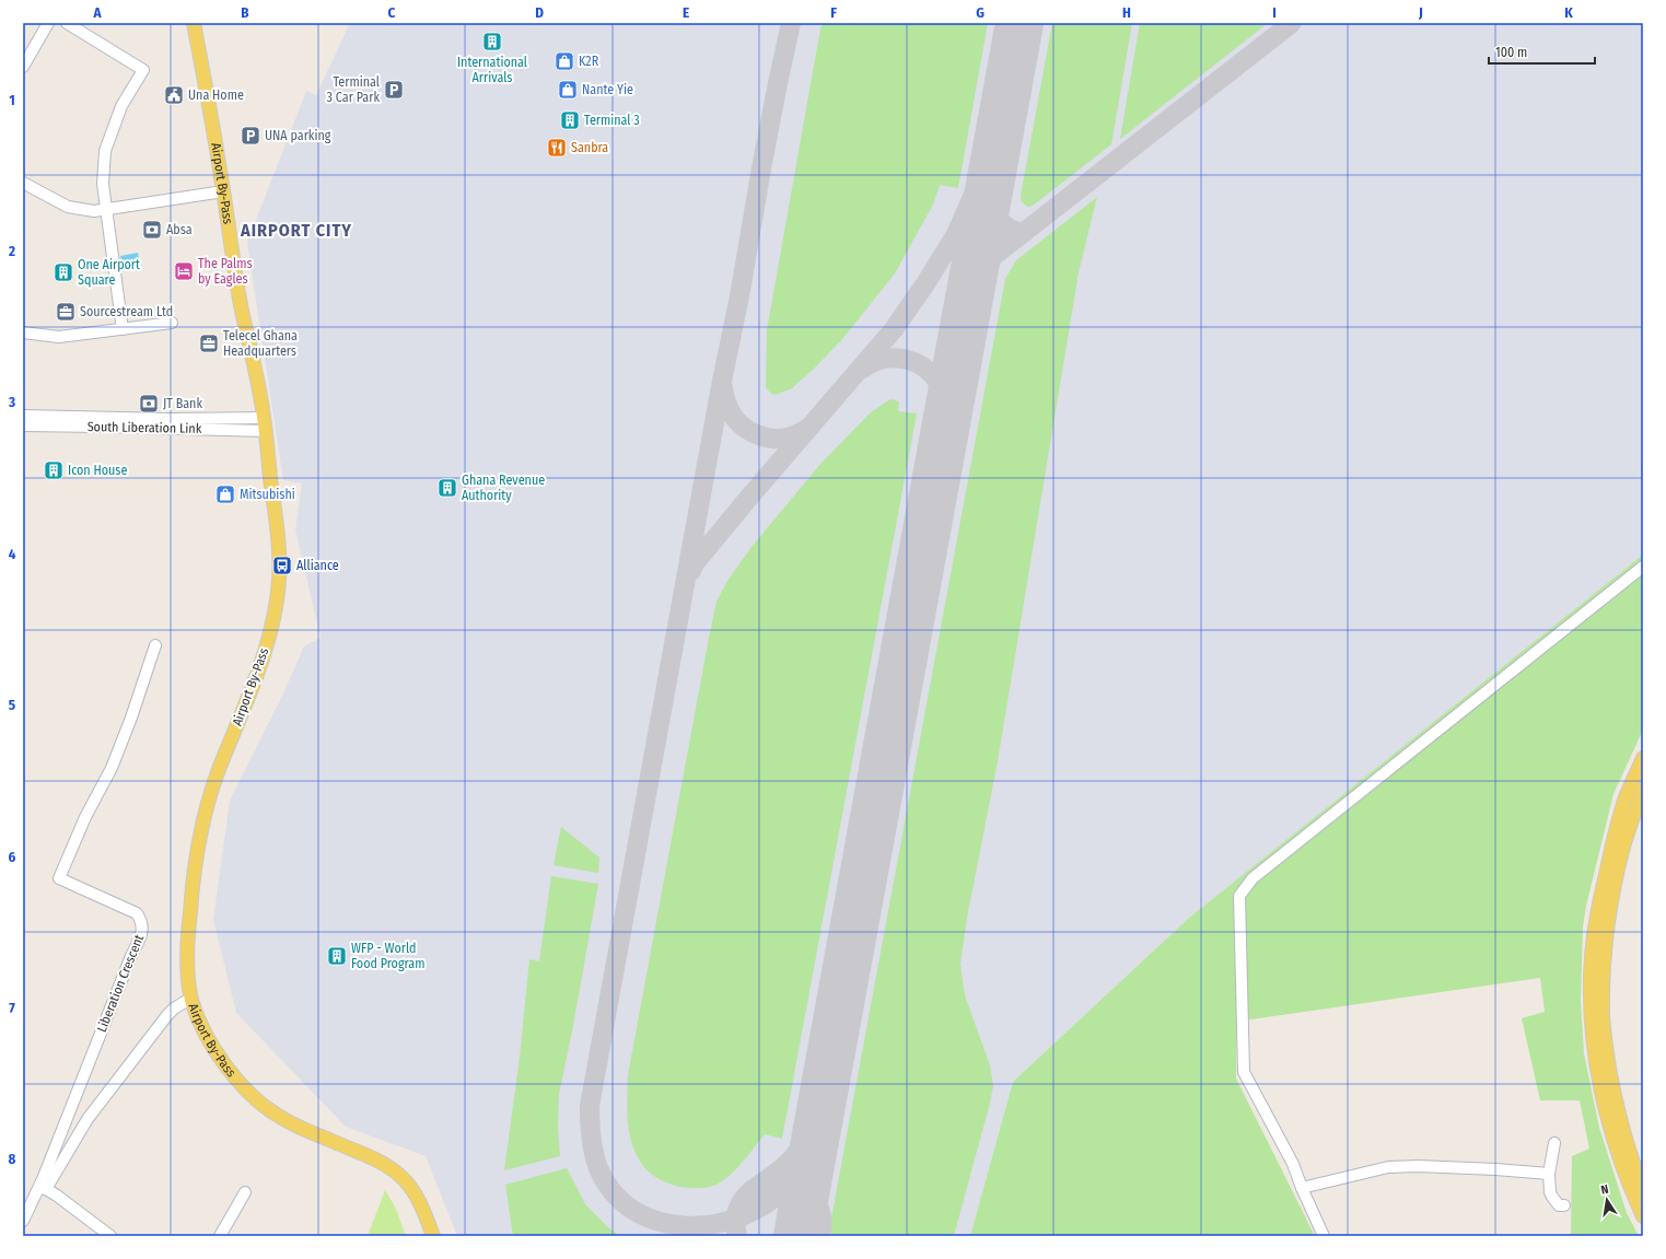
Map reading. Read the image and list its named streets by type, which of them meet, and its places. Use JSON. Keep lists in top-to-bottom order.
{
  "streets": {
    "main road": ["Airport By-Pass"],
    "street": ["South Liberation Link", "Liberation Crescent"]
  },
  "crossings": [
    ["Airport By-Pass", "South Liberation Link"]
  ],
  "districts": ["AIRPORT CITY"],
  "places": {
    "building": [
      "International Arrivals",
      "Terminal 3",
      "One Airport Square",
      "Icon House",
      "Ghana Revenue Authority",
      "WFP - World Food Program"
    ],
    "shop": ["K2R", "Nante Yie", "Mitsubishi"],
    "parking": ["Terminal 3 Car Park", "UNA parking"],
    "public building": ["Una Home"],
    "restaurant": ["Sanbra"],
    "bank": ["Absa", "JT Bank"],
    "hotel": ["The Palms by Eagles"],
    "office": ["Sourcestream Ltd", "Telecel Ghana Headquarters"],
    "bus stop": ["Alliance"]
  },
  "scale_bar": "100 m",
  "north": "top",
  "grid": {
    "columns": [
      "A",
      "B",
      "C",
      "D",
      "E",
      "F",
      "G",
      "H",
      "I",
      "J",
      "K"
    ],
    "rows": [
      "1",
      "2",
      "3",
      "4",
      "5",
      "6",
      "7",
      "8"
    ]
  }
}
